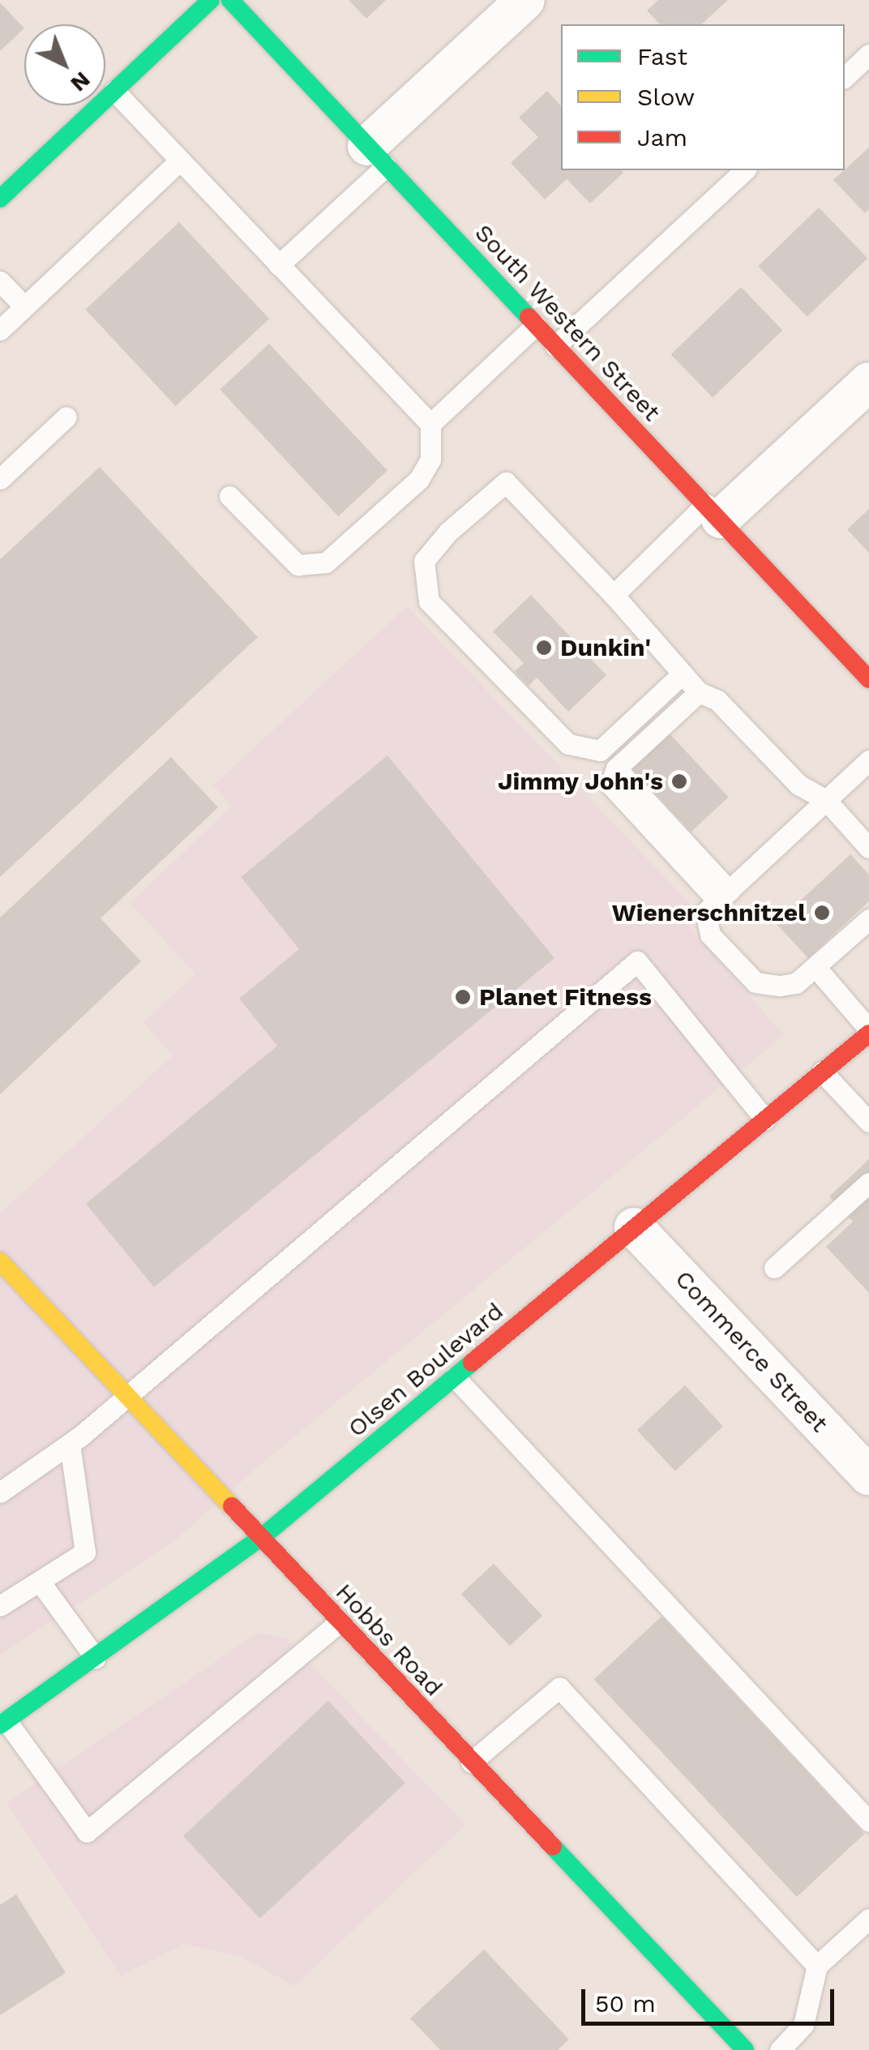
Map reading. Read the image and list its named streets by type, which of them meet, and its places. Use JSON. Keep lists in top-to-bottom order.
{
  "streets": {
    "main road": ["South Western Street", "Olsen Boulevard", "Hobbs Road"],
    "street": ["Commerce Street"]
  },
  "crossings": [
    ["Commerce Street", "Olsen Boulevard"],
    ["Olsen Boulevard", "Hobbs Road"]
  ],
  "places": [
    "Dunkin'",
    "Jimmy John's",
    "Wienerschnitzel",
    "Planet Fitness"
  ],
  "legend": ["Fast", "Slow", "Jam"],
  "scale_bar": "50 m",
  "north": "bottom right"
}
